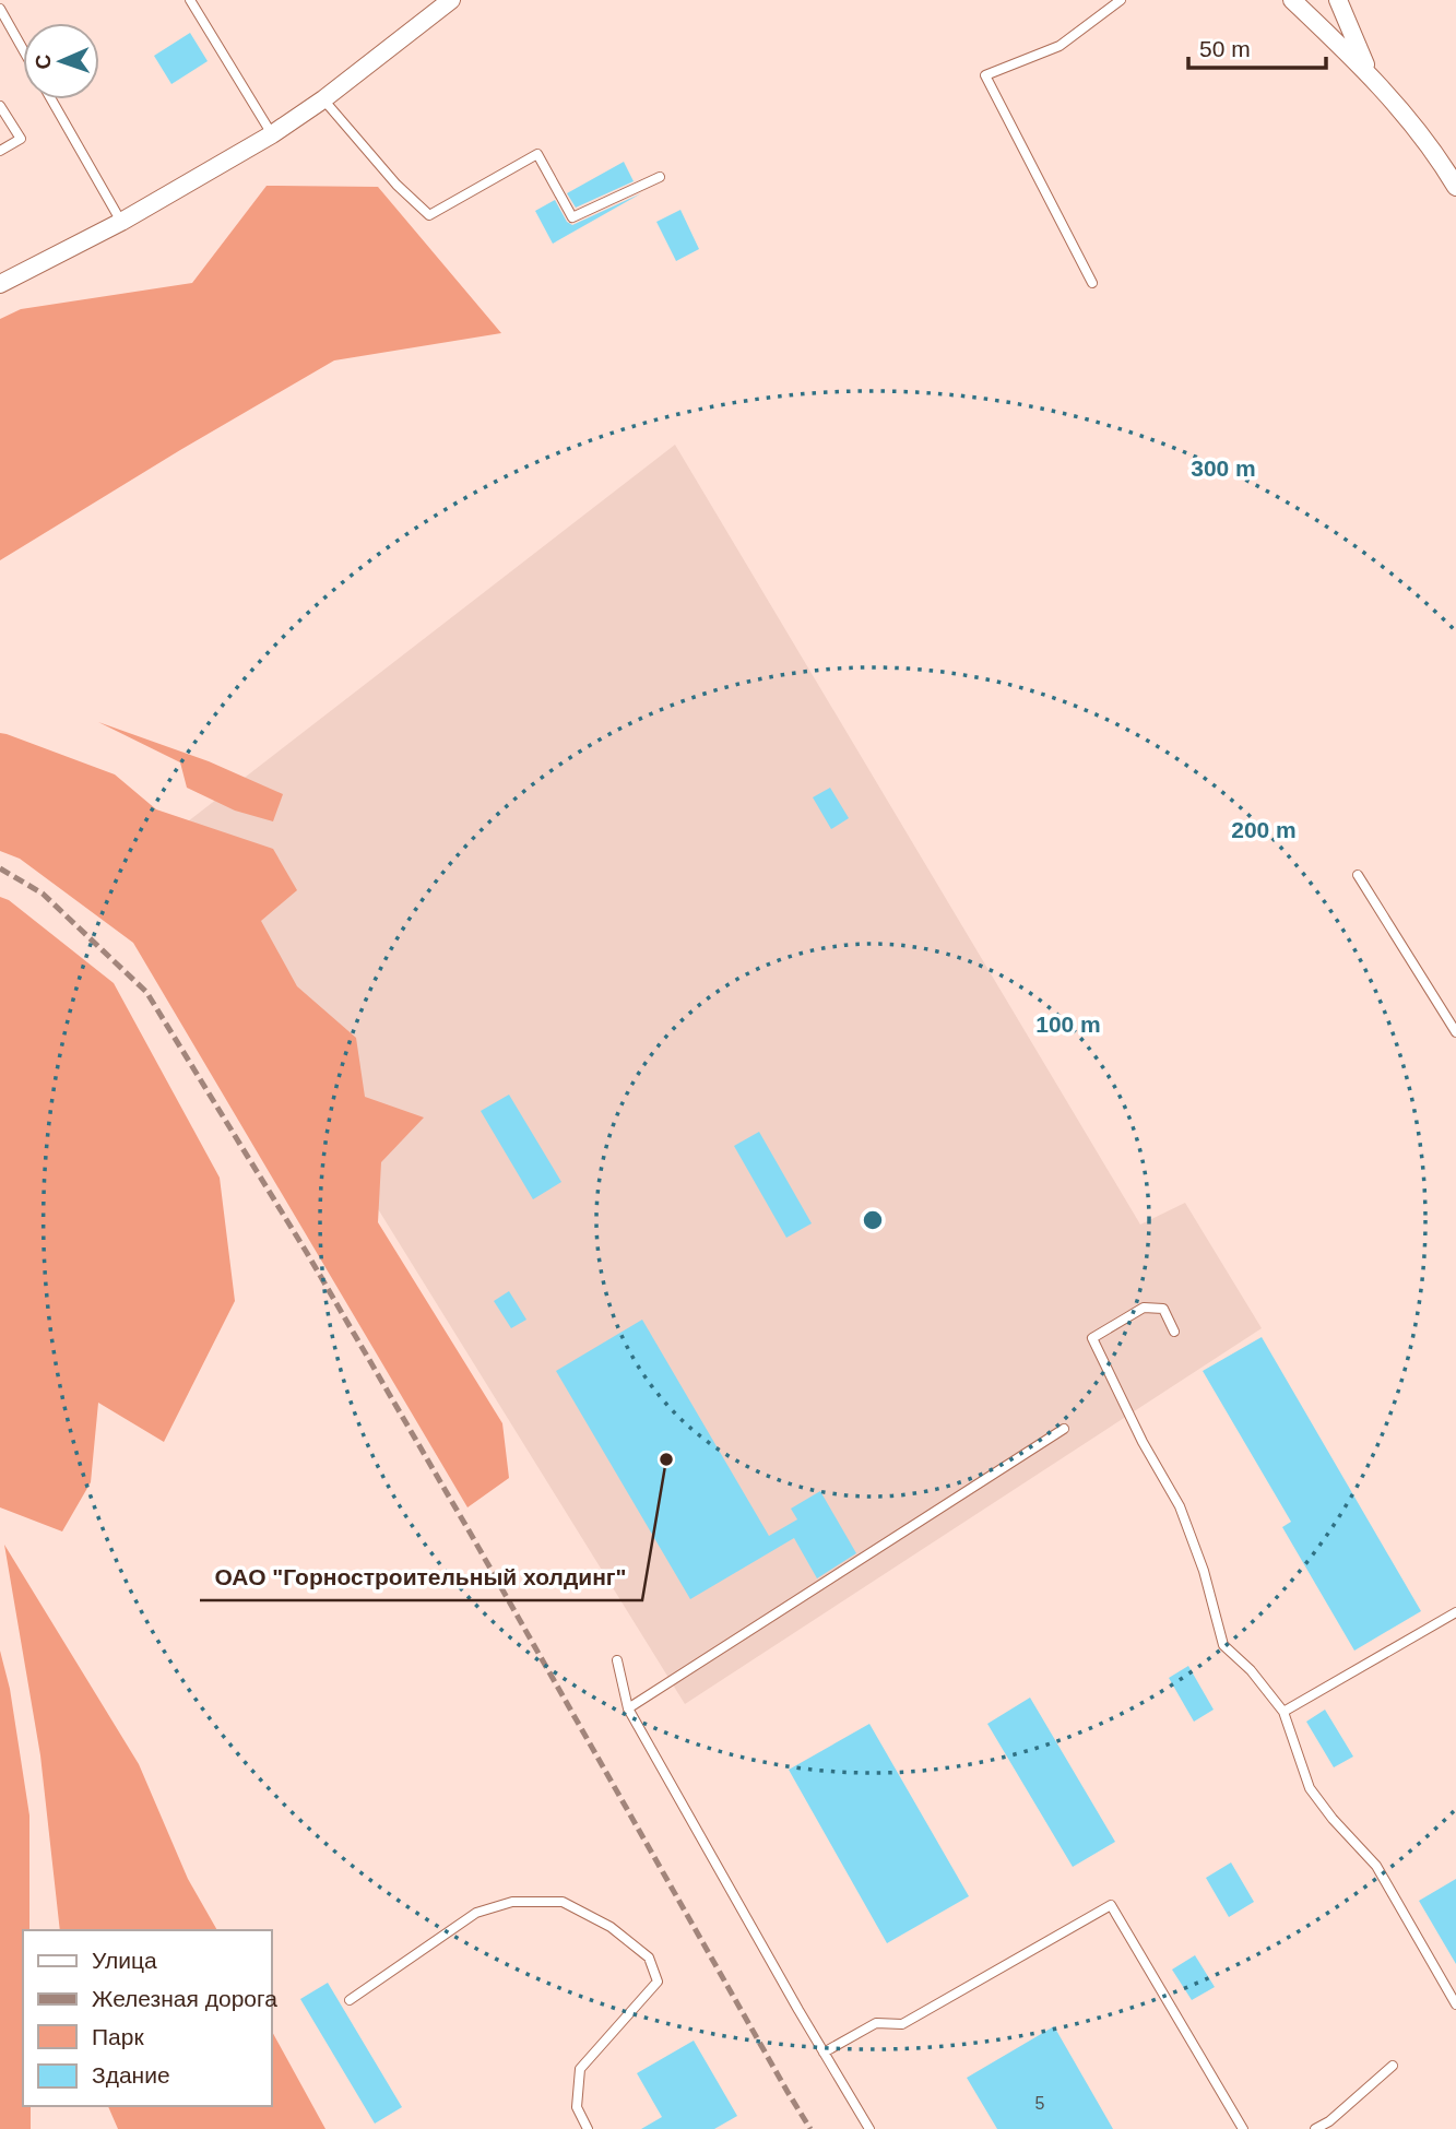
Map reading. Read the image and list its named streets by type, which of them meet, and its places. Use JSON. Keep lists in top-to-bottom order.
{
  "places": ["ОАО \"Горностроительный холдинг\""],
  "house_numbers": ["5"],
  "legend": [
    "Улица",
    "Железная дорога",
    "Парк",
    "Здание"
  ],
  "scale_bar": "50 m",
  "north": "left",
  "rings": ["300 m", "200 m", "100 m"]
}
